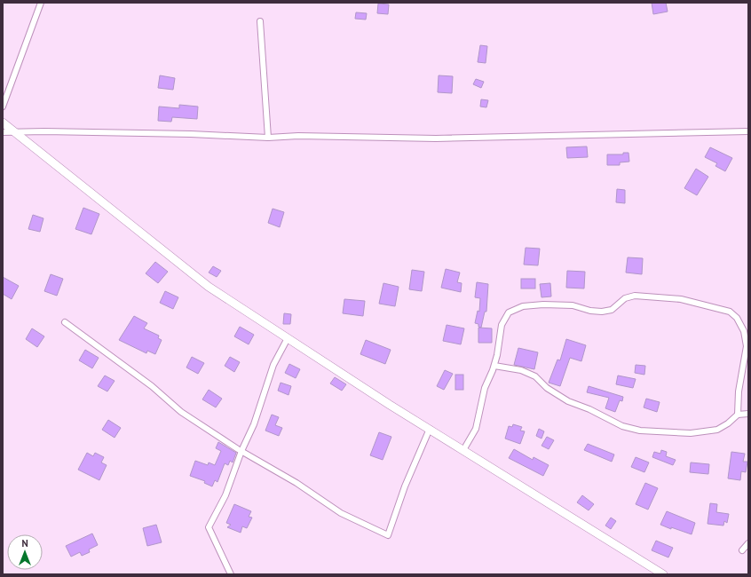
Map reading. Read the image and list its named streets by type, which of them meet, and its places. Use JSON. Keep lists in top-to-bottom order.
{
  "north": "top"
}
